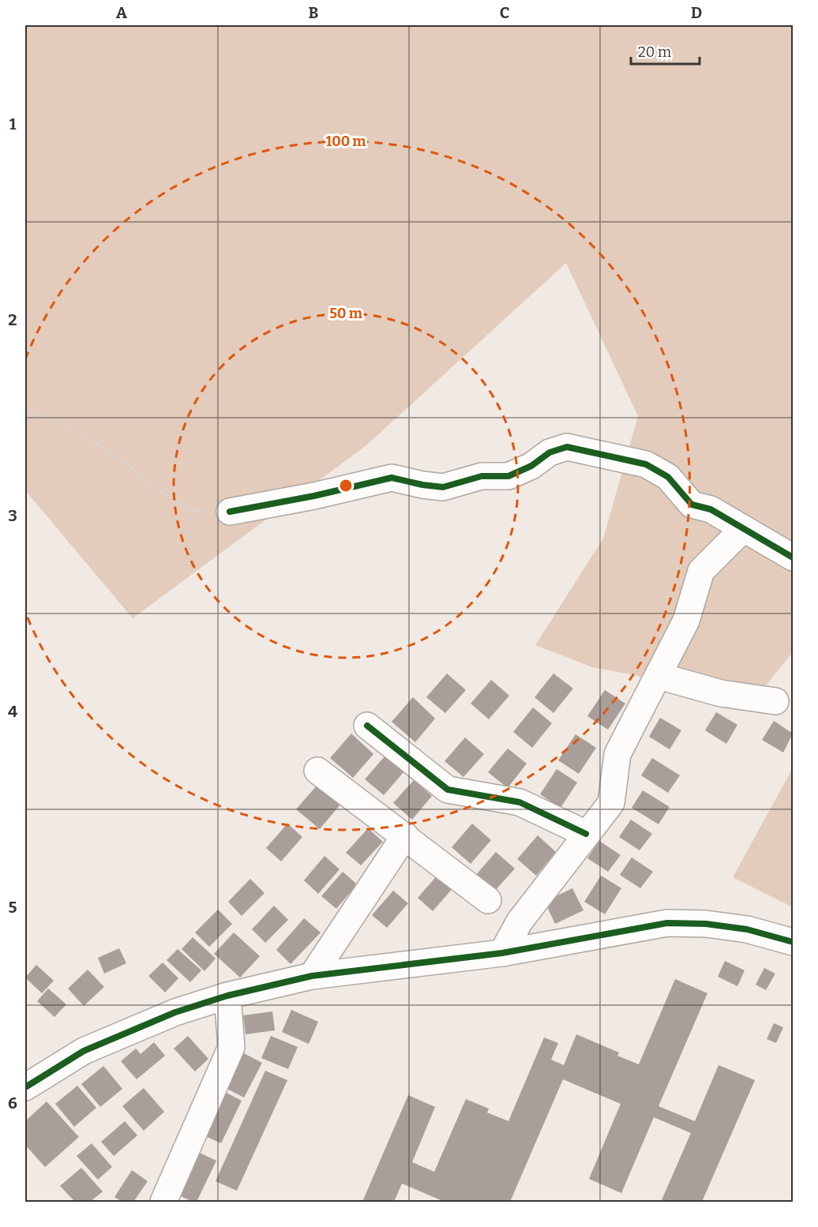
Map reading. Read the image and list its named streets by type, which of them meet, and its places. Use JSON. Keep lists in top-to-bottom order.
{
  "scale_bar": "20 m",
  "grid": {
    "columns": [
      "A",
      "B",
      "C",
      "D"
    ],
    "rows": [
      "1",
      "2",
      "3",
      "4",
      "5",
      "6"
    ]
  },
  "rings": ["100 m", "50 m"]
}
